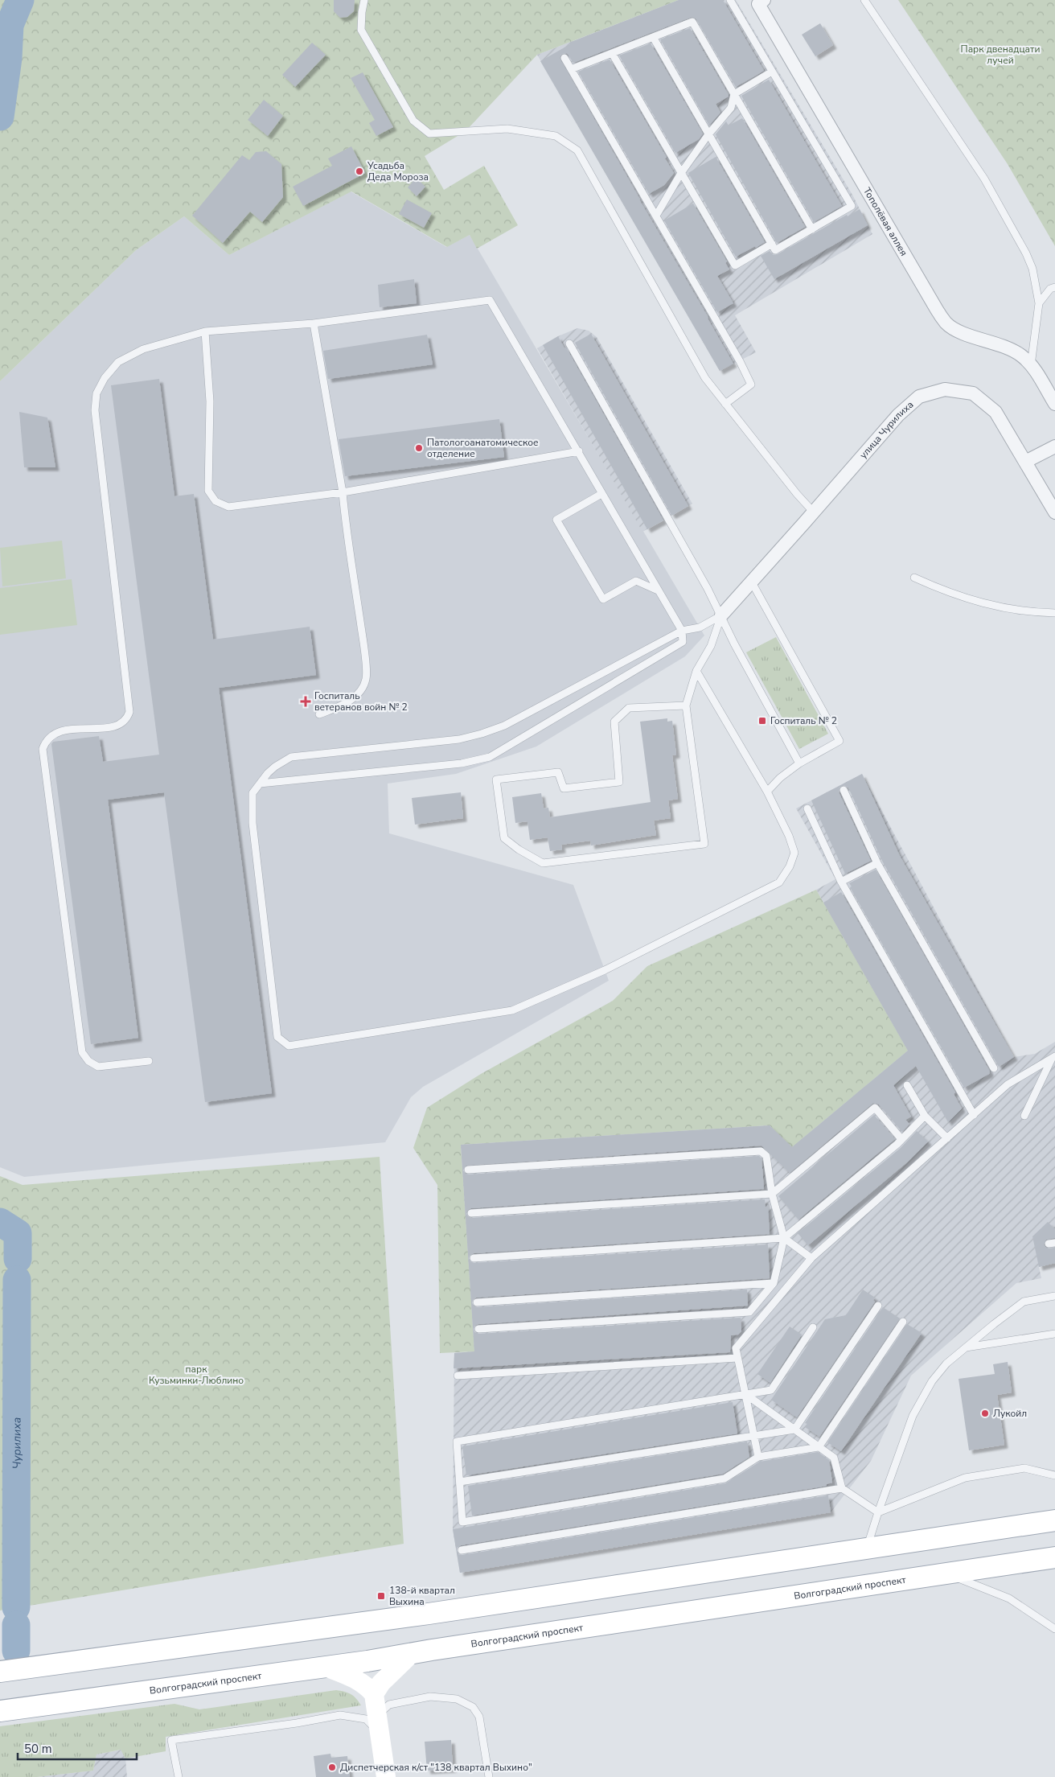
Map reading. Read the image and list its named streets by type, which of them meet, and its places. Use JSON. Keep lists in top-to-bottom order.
{
  "streets": {
    "main road": ["Волгоградский проспект"],
    "street": ["Тополёвая аллея", "улица Чурилиха"]
  },
  "water": ["Чурилиха"],
  "parks": ["Парк двенадцати лучей", "парк Кузьминки-Люблино"],
  "places": {
    "other": [
      "Усадьба Деда Мороза",
      "Патологоанатомическое отделение",
      "Лукойл",
      "Диспетчерская к/ст \"138 квартал Выхино\""
    ],
    "health": ["Госпиталь ветеранов войн № 2"],
    "transit": ["Госпиталь № 2", "138-й квартал Выхина"]
  },
  "scale_bar": "50 m"
}
